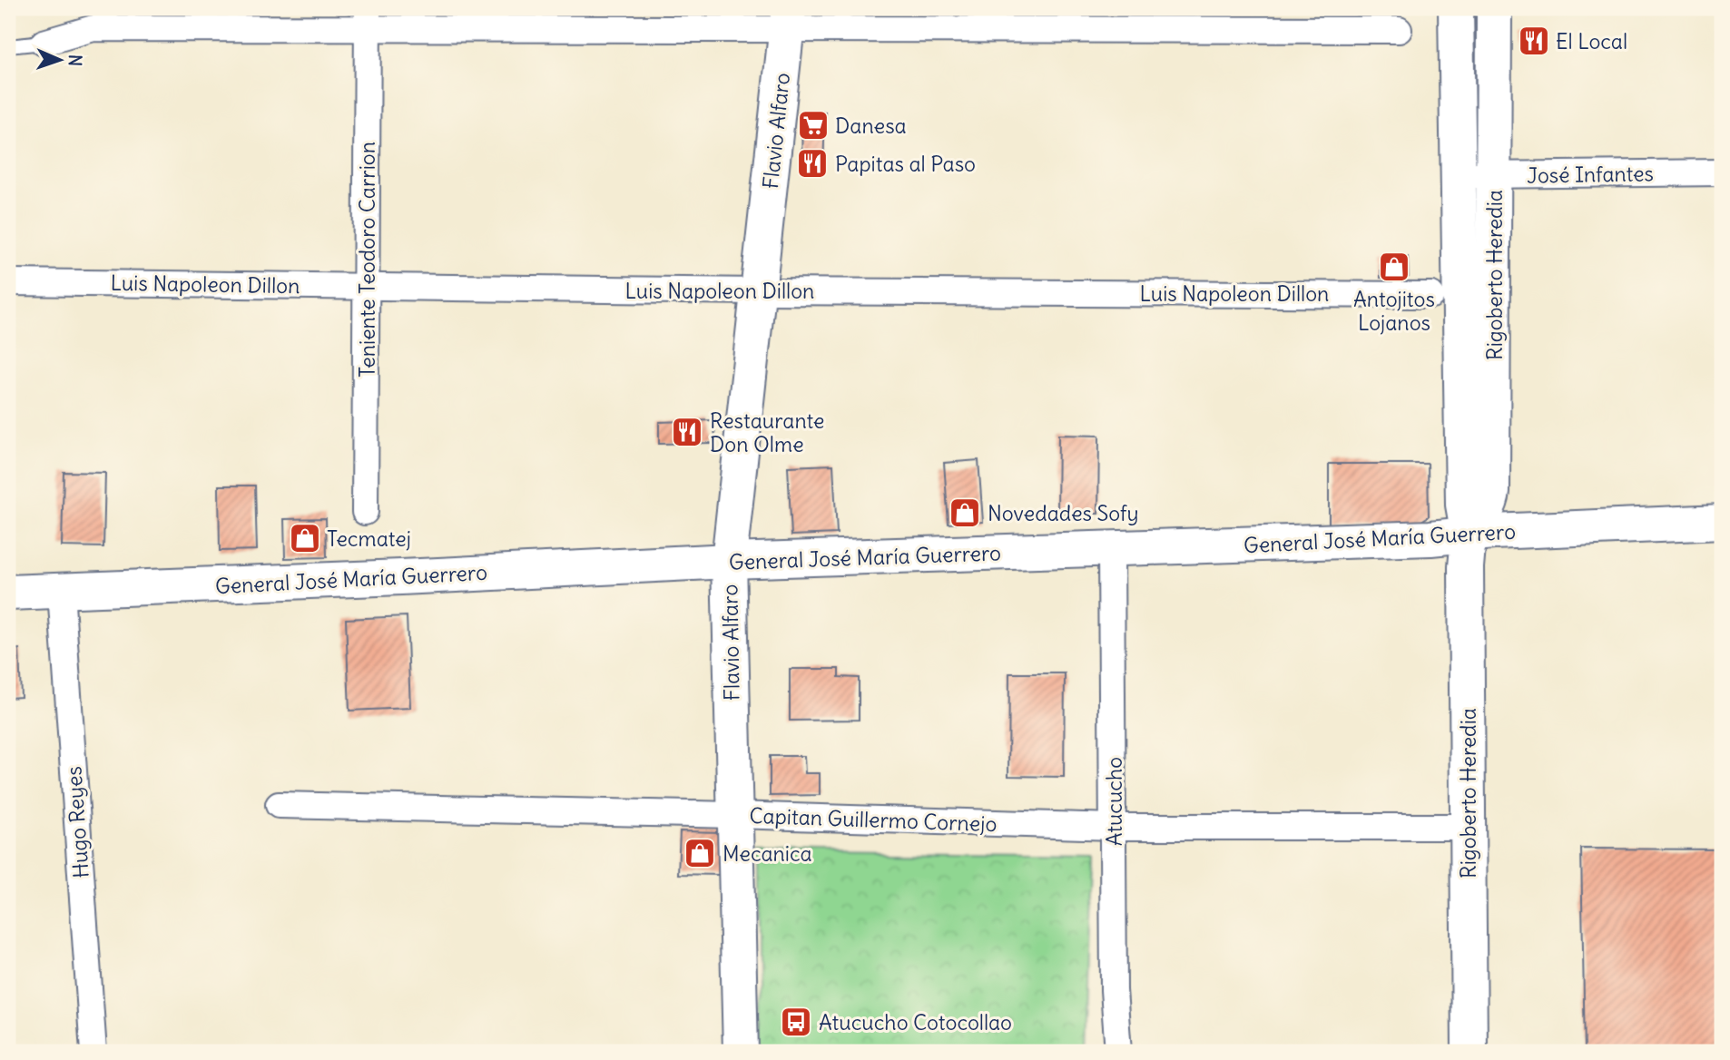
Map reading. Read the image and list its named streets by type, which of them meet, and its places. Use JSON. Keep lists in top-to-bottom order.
{
  "streets": {
    "street": [
      "Flavio Alfaro",
      "José Infantes",
      "Teniente Teodoro Carrion",
      "Rigoberto Heredia",
      "Luis Napoleon Dillon",
      "General José María Guerrero",
      "Atucucho",
      "Capitan Guillermo Cornejo",
      "Hugo Reyes"
    ]
  },
  "crossings": [
    ["Flavio Alfaro", "Luis Napoleon Dillon"],
    ["Flavio Alfaro", "General José María Guerrero"],
    ["Flavio Alfaro", "Capitan Guillermo Cornejo"],
    ["José Infantes", "Rigoberto Heredia"],
    ["Teniente Teodoro Carrion", "Luis Napoleon Dillon"],
    ["Rigoberto Heredia", "General José María Guerrero"],
    ["Rigoberto Heredia", "Capitan Guillermo Cornejo"],
    ["General José María Guerrero", "Atucucho"],
    ["General José María Guerrero", "Hugo Reyes"],
    ["Atucucho", "Capitan Guillermo Cornejo"]
  ],
  "places": {
    "restaurant": ["El Local", "Papitas al Paso", "Restaurante Don Olme"],
    "supermarket": ["Danesa"],
    "shop": [
      "Antojitos Lojanos",
      "Novedades Sofy",
      "Tecmatej",
      "Mecanica"
    ],
    "bus stop": ["Atucucho Cotocollao"]
  },
  "north": "right"
}
